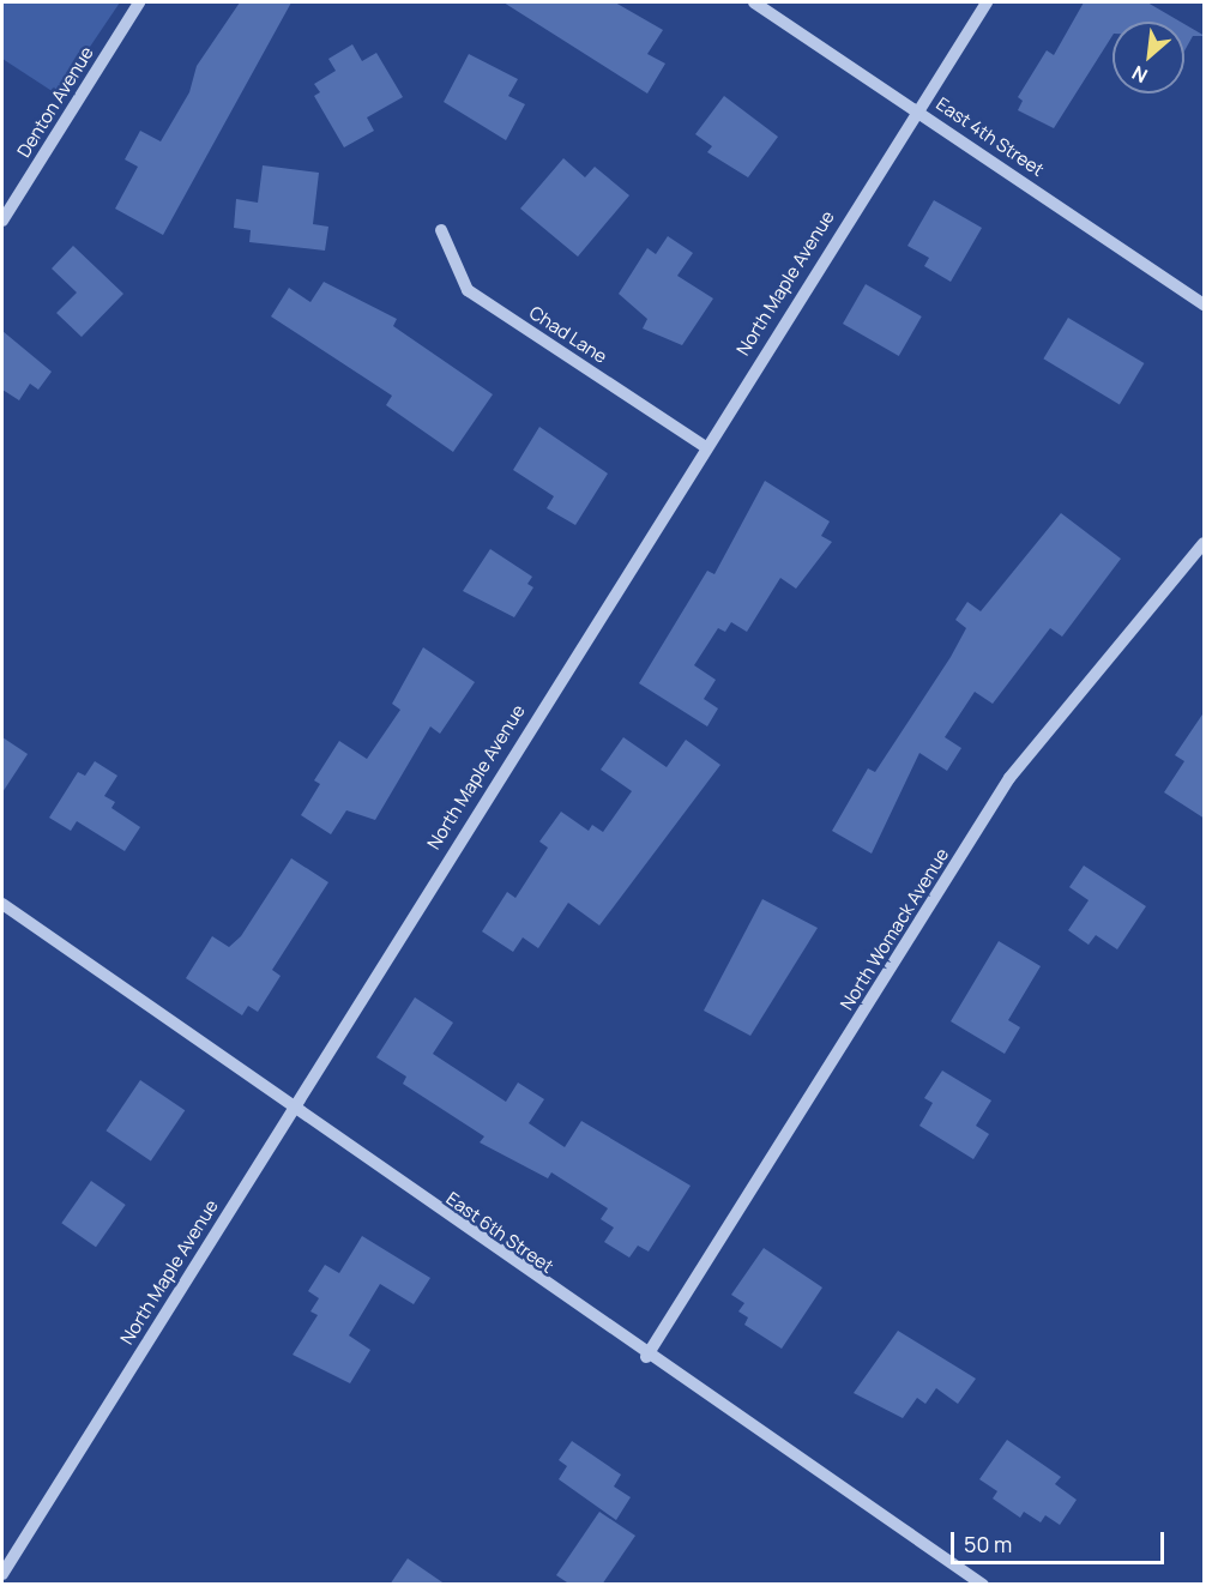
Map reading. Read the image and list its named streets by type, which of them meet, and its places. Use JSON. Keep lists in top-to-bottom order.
{
  "streets": {
    "street": [
      "Denton Avenue",
      "East 4th Street",
      "North Maple Avenue",
      "Chad Lane",
      "North Womack Avenue",
      "East 6th Street"
    ]
  },
  "crossings": [
    ["East 4th Street", "North Maple Avenue"],
    ["North Maple Avenue", "Chad Lane"],
    ["North Maple Avenue", "East 6th Street"],
    ["North Womack Avenue", "East 6th Street"]
  ],
  "scale_bar": "50 m",
  "north": "bottom left"
}
